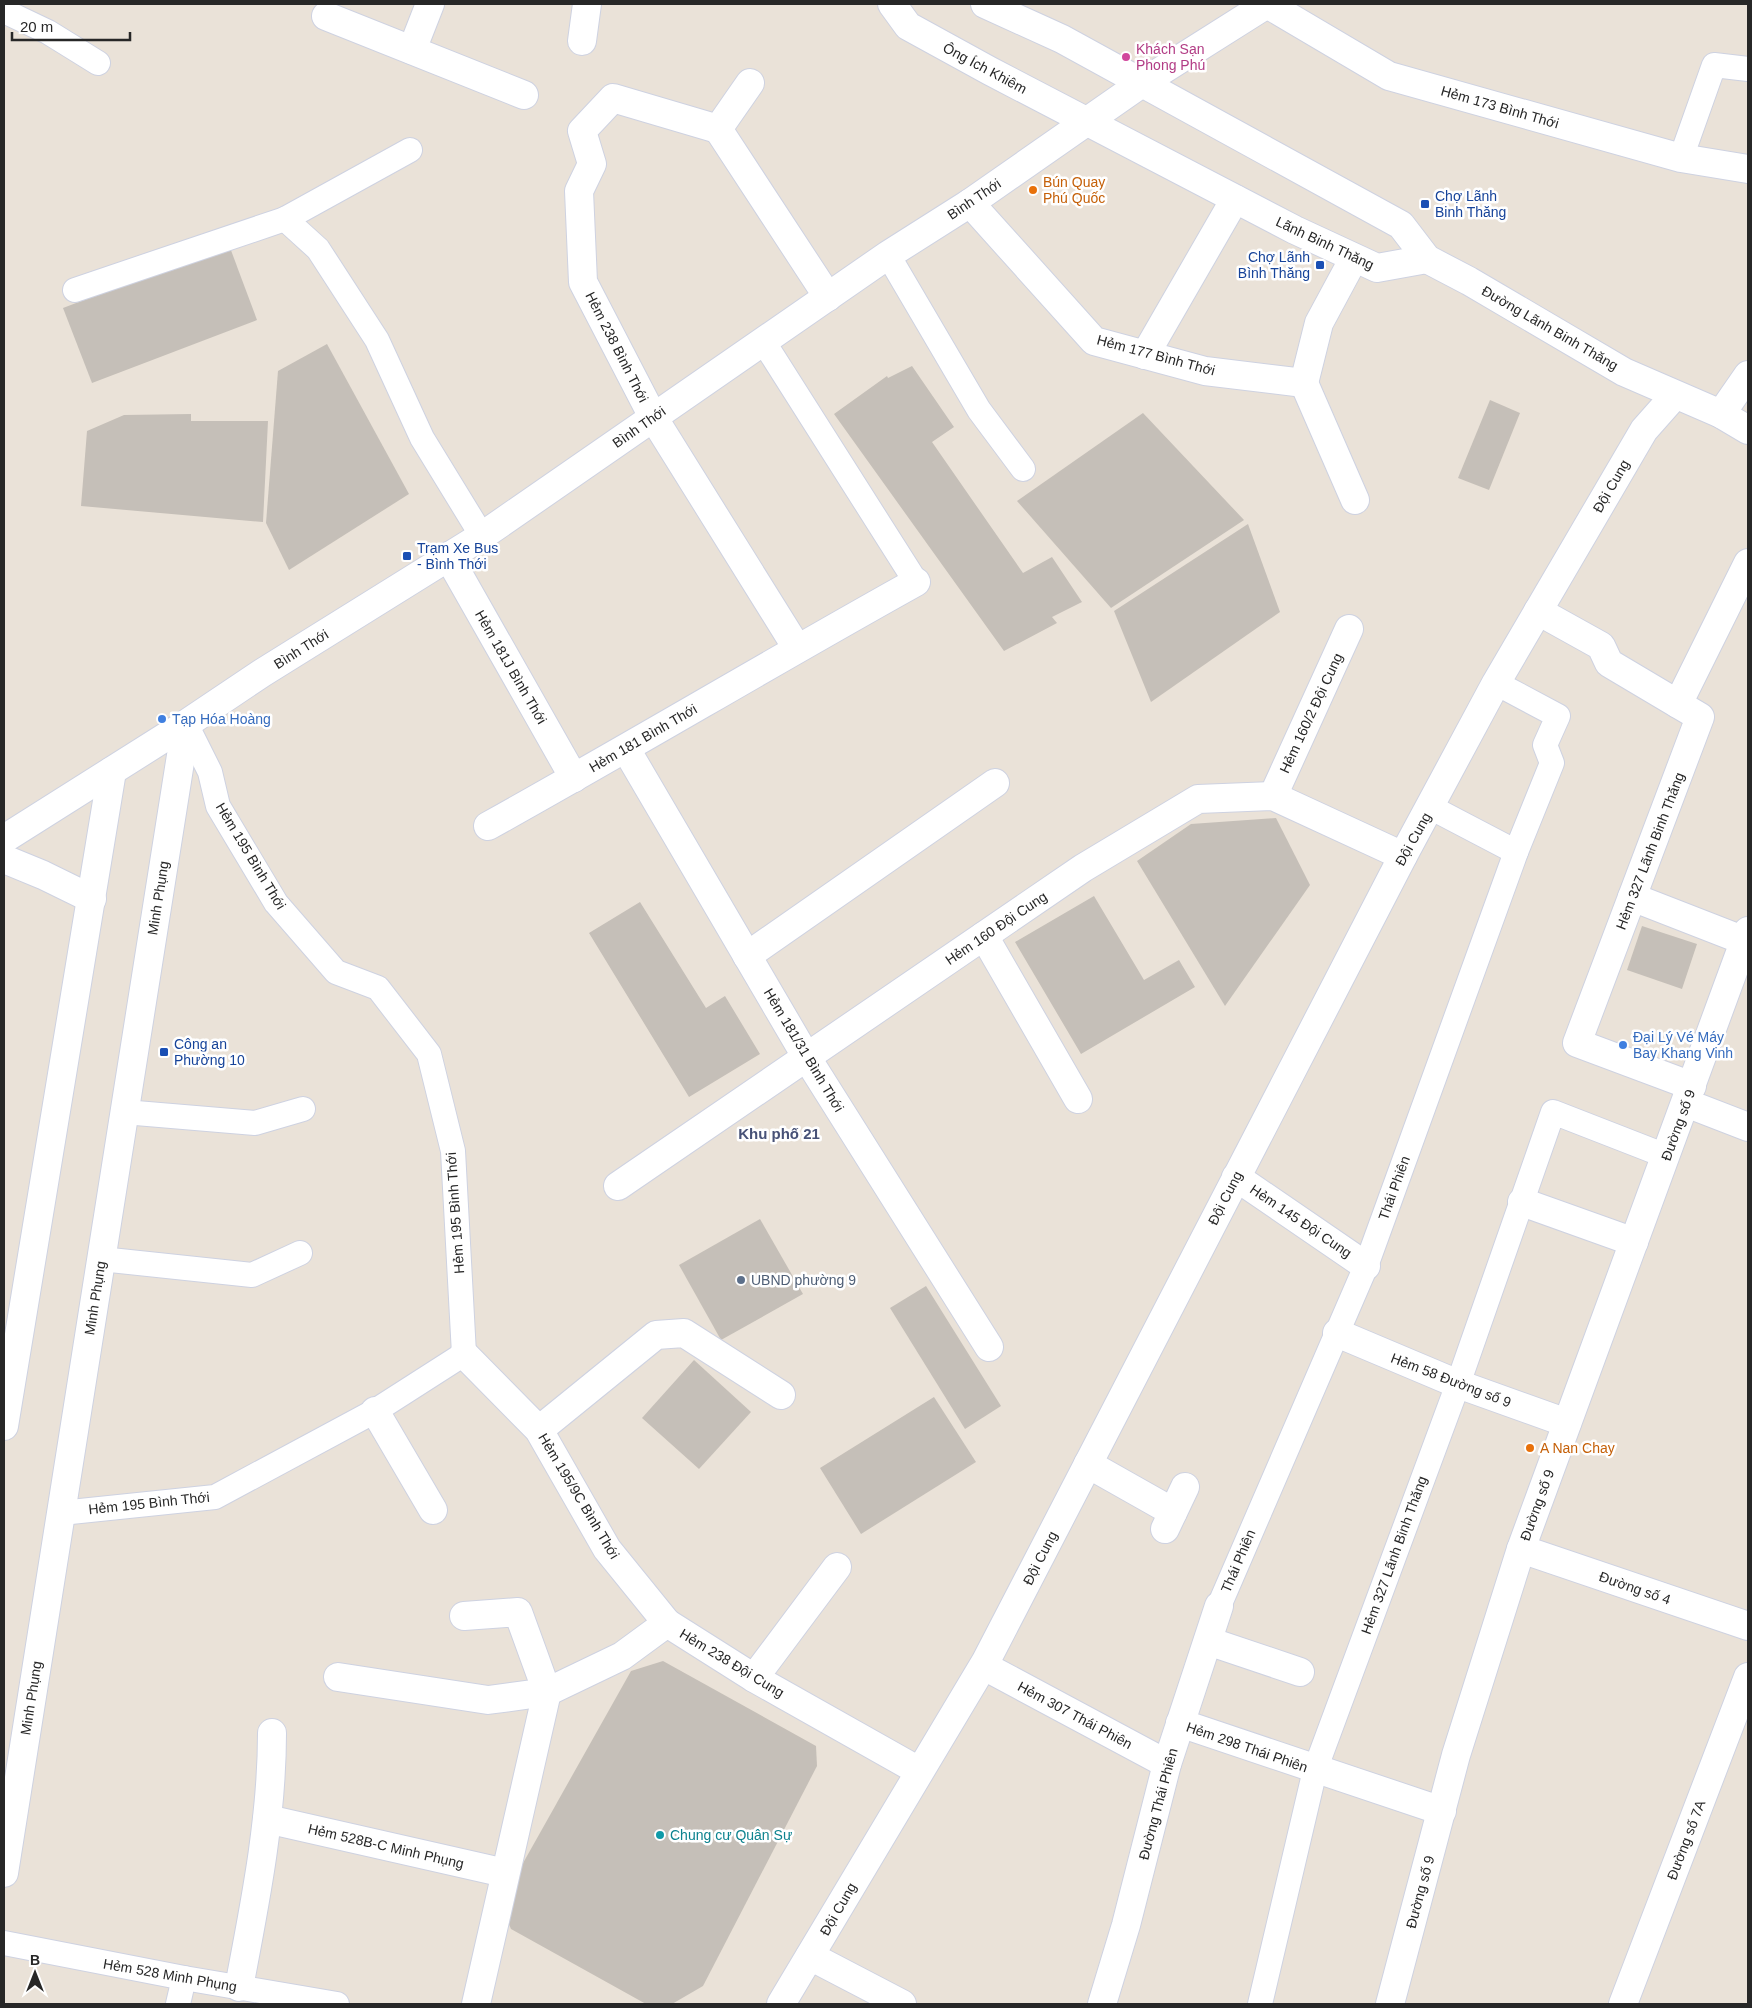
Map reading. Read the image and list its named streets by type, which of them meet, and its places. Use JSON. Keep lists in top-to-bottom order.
{
  "streets": {
    "street": [
      "Ông Ích Khiêm",
      "Hẻm 173 Bình Thới",
      "Bình Thới",
      "Lãnh Binh Thăng",
      "Đường Lãnh Binh Thăng",
      "Hẻm 238 Bình Thới",
      "Hẻm 177 Bình Thới",
      "Đội Cung",
      "Hẻm 181J Bình Thới",
      "Hẻm 160/2 Đội Cung",
      "Hẻm 181 Bình Thới",
      "Hẻm 327 Lãnh Binh Thăng",
      "Minh Phụng",
      "Hẻm 160 Đội Cung",
      "Hẻm 181/31 Bình Thới",
      "Đường số 9",
      "Hẻm 145 Đội Cung",
      "Hẻm 58 Đường số 9",
      "Hẻm 195/9C Bình Thới",
      "Đường số 4",
      "Hẻm 238 Đội Cung",
      "Hẻm 307 Thái Phiên",
      "Hẻm 298 Thái Phiên",
      "Đường Thái Phiên",
      "Đường số 7A",
      "Hẻm 528B-C Minh Phụng"
    ],
    "lane": ["Hẻm 195 Bình Thới", "Thái Phiên", "Hẻm 528 Minh Phụng"]
  },
  "crossings": [
    ["Ông Ích Khiêm", "Bình Thới"],
    ["Ông Ích Khiêm", "Lãnh Binh Thăng"],
    ["Hẻm 173 Bình Thới", "Bình Thới"],
    ["Bình Thới", "Lãnh Binh Thăng"],
    ["Bình Thới", "Hẻm 238 Bình Thới"],
    ["Bình Thới", "Hẻm 177 Bình Thới"],
    ["Bình Thới", "Hẻm 181J Bình Thới"],
    ["Bình Thới", "Hẻm 195 Bình Thới"],
    ["Bình Thới", "Minh Phụng"],
    ["Lãnh Binh Thăng", "Đường Lãnh Binh Thăng"],
    ["Đường Lãnh Binh Thăng", "Đội Cung"],
    ["Đội Cung", "Hẻm 160 Đội Cung"],
    ["Đội Cung", "Thái Phiên"],
    ["Đội Cung", "Hẻm 145 Đội Cung"],
    ["Đội Cung", "Hẻm 238 Đội Cung"],
    ["Đội Cung", "Hẻm 307 Thái Phiên"],
    ["Hẻm 181J Bình Thới", "Hẻm 181 Bình Thới"],
    ["Hẻm 160/2 Đội Cung", "Hẻm 160 Đội Cung"],
    ["Hẻm 181 Bình Thới", "Hẻm 181/31 Bình Thới"],
    ["Hẻm 327 Lãnh Binh Thăng", "Đường số 9"],
    ["Hẻm 327 Lãnh Binh Thăng", "Hẻm 58 Đường số 9"],
    ["Hẻm 327 Lãnh Binh Thăng", "Hẻm 298 Thái Phiên"],
    ["Hẻm 195 Bình Thới", "Minh Phụng"],
    ["Hẻm 195 Bình Thới", "Hẻm 195/9C Bình Thới"],
    ["Hẻm 160 Đội Cung", "Hẻm 181/31 Bình Thới"],
    ["Đường số 9", "Hẻm 58 Đường số 9"],
    ["Đường số 9", "Đường số 4"],
    ["Đường số 9", "Hẻm 298 Thái Phiên"],
    ["Thái Phiên", "Hẻm 145 Đội Cung"],
    ["Thái Phiên", "Hẻm 58 Đường số 9"],
    ["Thái Phiên", "Đường Thái Phiên"],
    ["Hẻm 195/9C Bình Thới", "Hẻm 238 Đội Cung"],
    ["Hẻm 307 Thái Phiên", "Đường Thái Phiên"],
    ["Hẻm 298 Thái Phiên", "Đường Thái Phiên"]
  ],
  "districts": ["Khu phố 21"],
  "places": {
    "other": [
      "Khách Sạn Phong Phú",
      "Bún Quay Phú Quốc",
      "Tạp Hóa Hoàng",
      "Đại Lý Vé Máy Bay Khang Vinh",
      "UBND phường 9",
      "A Nan Chay",
      "Chung cư Quân Sự"
    ],
    "transit": [
      "Chợ Lãnh Binh Thăng",
      "Chợ Lãnh Bình Thăng",
      "Trạm Xe Bus - Bình Thới",
      "Công an Phường 10"
    ]
  },
  "scale_bar": "20 m",
  "north": "top"
}
